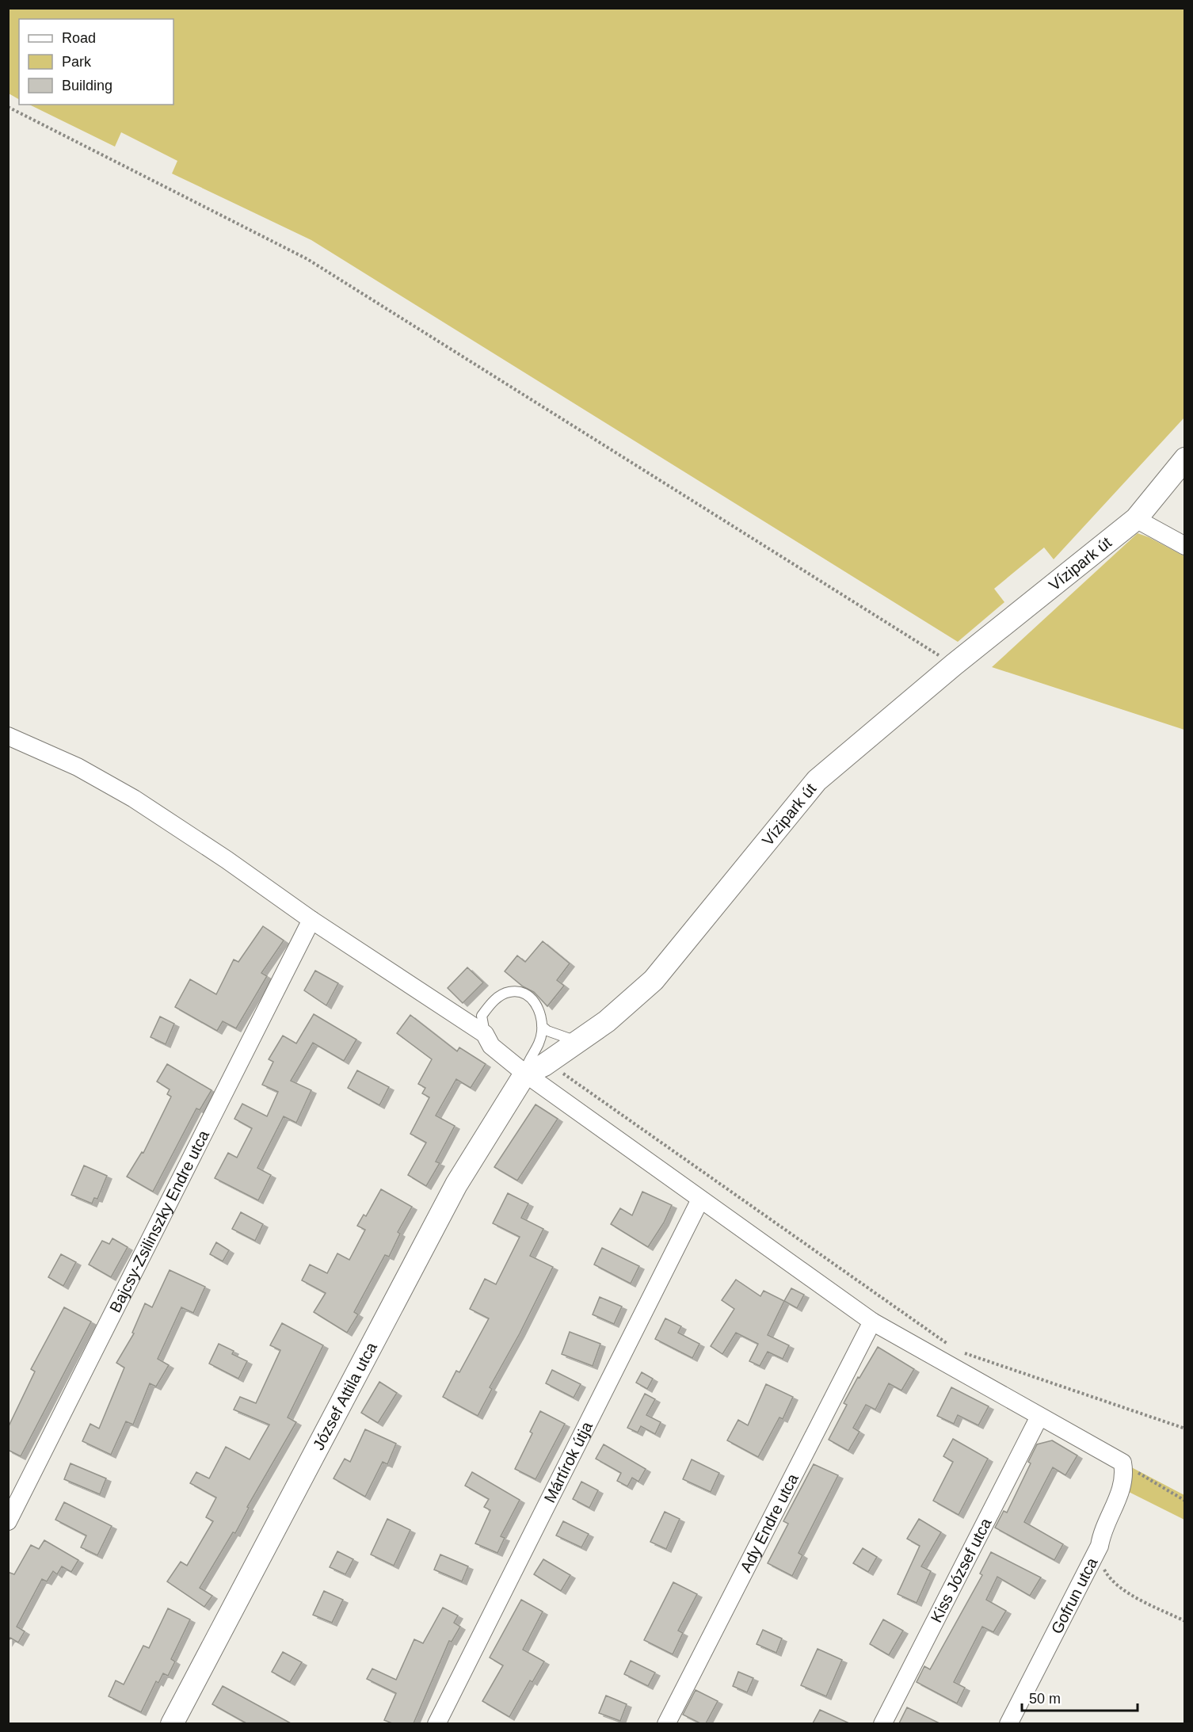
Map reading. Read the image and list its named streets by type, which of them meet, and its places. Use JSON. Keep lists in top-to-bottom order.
{
  "streets": {
    "street": [
      "Vízipark út",
      "Bajcsy-Zsilinszky Endre utca",
      "József Attila utca",
      "Mártírok útja",
      "Ady Endre utca",
      "Kiss József utca",
      "Gofrun utca"
    ]
  },
  "crossings": [
    ["Vízipark út", "József Attila utca"]
  ],
  "legend": ["Road", "Park", "Building"],
  "scale_bar": "50 m"
}
